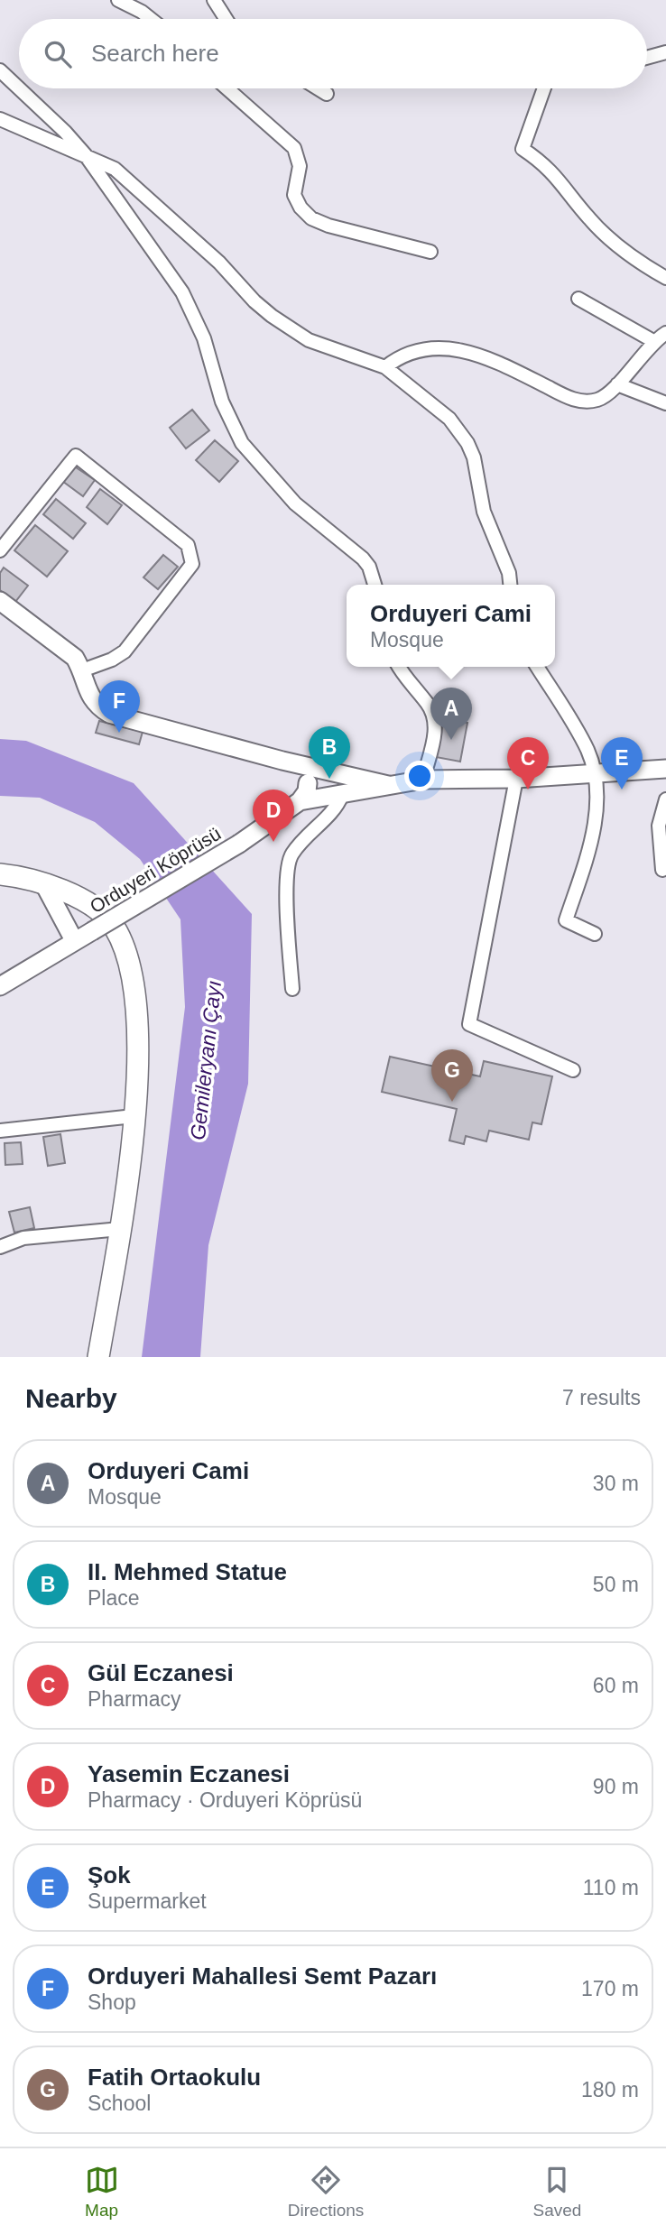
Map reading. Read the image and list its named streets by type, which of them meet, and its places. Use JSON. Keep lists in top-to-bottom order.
{
  "streets": {
    "street": ["Orduyeri Köprüsü"]
  },
  "water": ["Gemileryanı Çayı"],
  "page": {
    "search": "Search here",
    "popup": ["Orduyeri Cami", "Mosque"],
    "pins": [
      "F",
      "A",
      "B",
      "C",
      "E",
      "D",
      "G"
    ],
    "heading": ["Nearby", "7 results"],
    "list": [
      {
        "mark": "A",
        "name": "Orduyeri Cami",
        "note": "Mosque",
        "value": "30 m"
      },
      {
        "mark": "B",
        "name": "II. Mehmed Statue",
        "note": "Place",
        "value": "50 m"
      },
      {
        "mark": "C",
        "name": "Gül Eczanesi",
        "note": "Pharmacy",
        "value": "60 m"
      },
      {
        "mark": "D",
        "name": "Yasemin Eczanesi",
        "note": "Pharmacy · Orduyeri Köprüsü",
        "value": "90 m"
      },
      {
        "mark": "E",
        "name": "Şok",
        "note": "Supermarket",
        "value": "110 m"
      },
      {
        "mark": "F",
        "name": "Orduyeri Mahallesi Semt Pazarı",
        "note": "Shop",
        "value": "170 m"
      },
      {
        "mark": "G",
        "name": "Fatih Ortaokulu",
        "note": "School",
        "value": "180 m"
      }
    ],
    "nav": ["Map", "Directions", "Saved"]
  }
}
